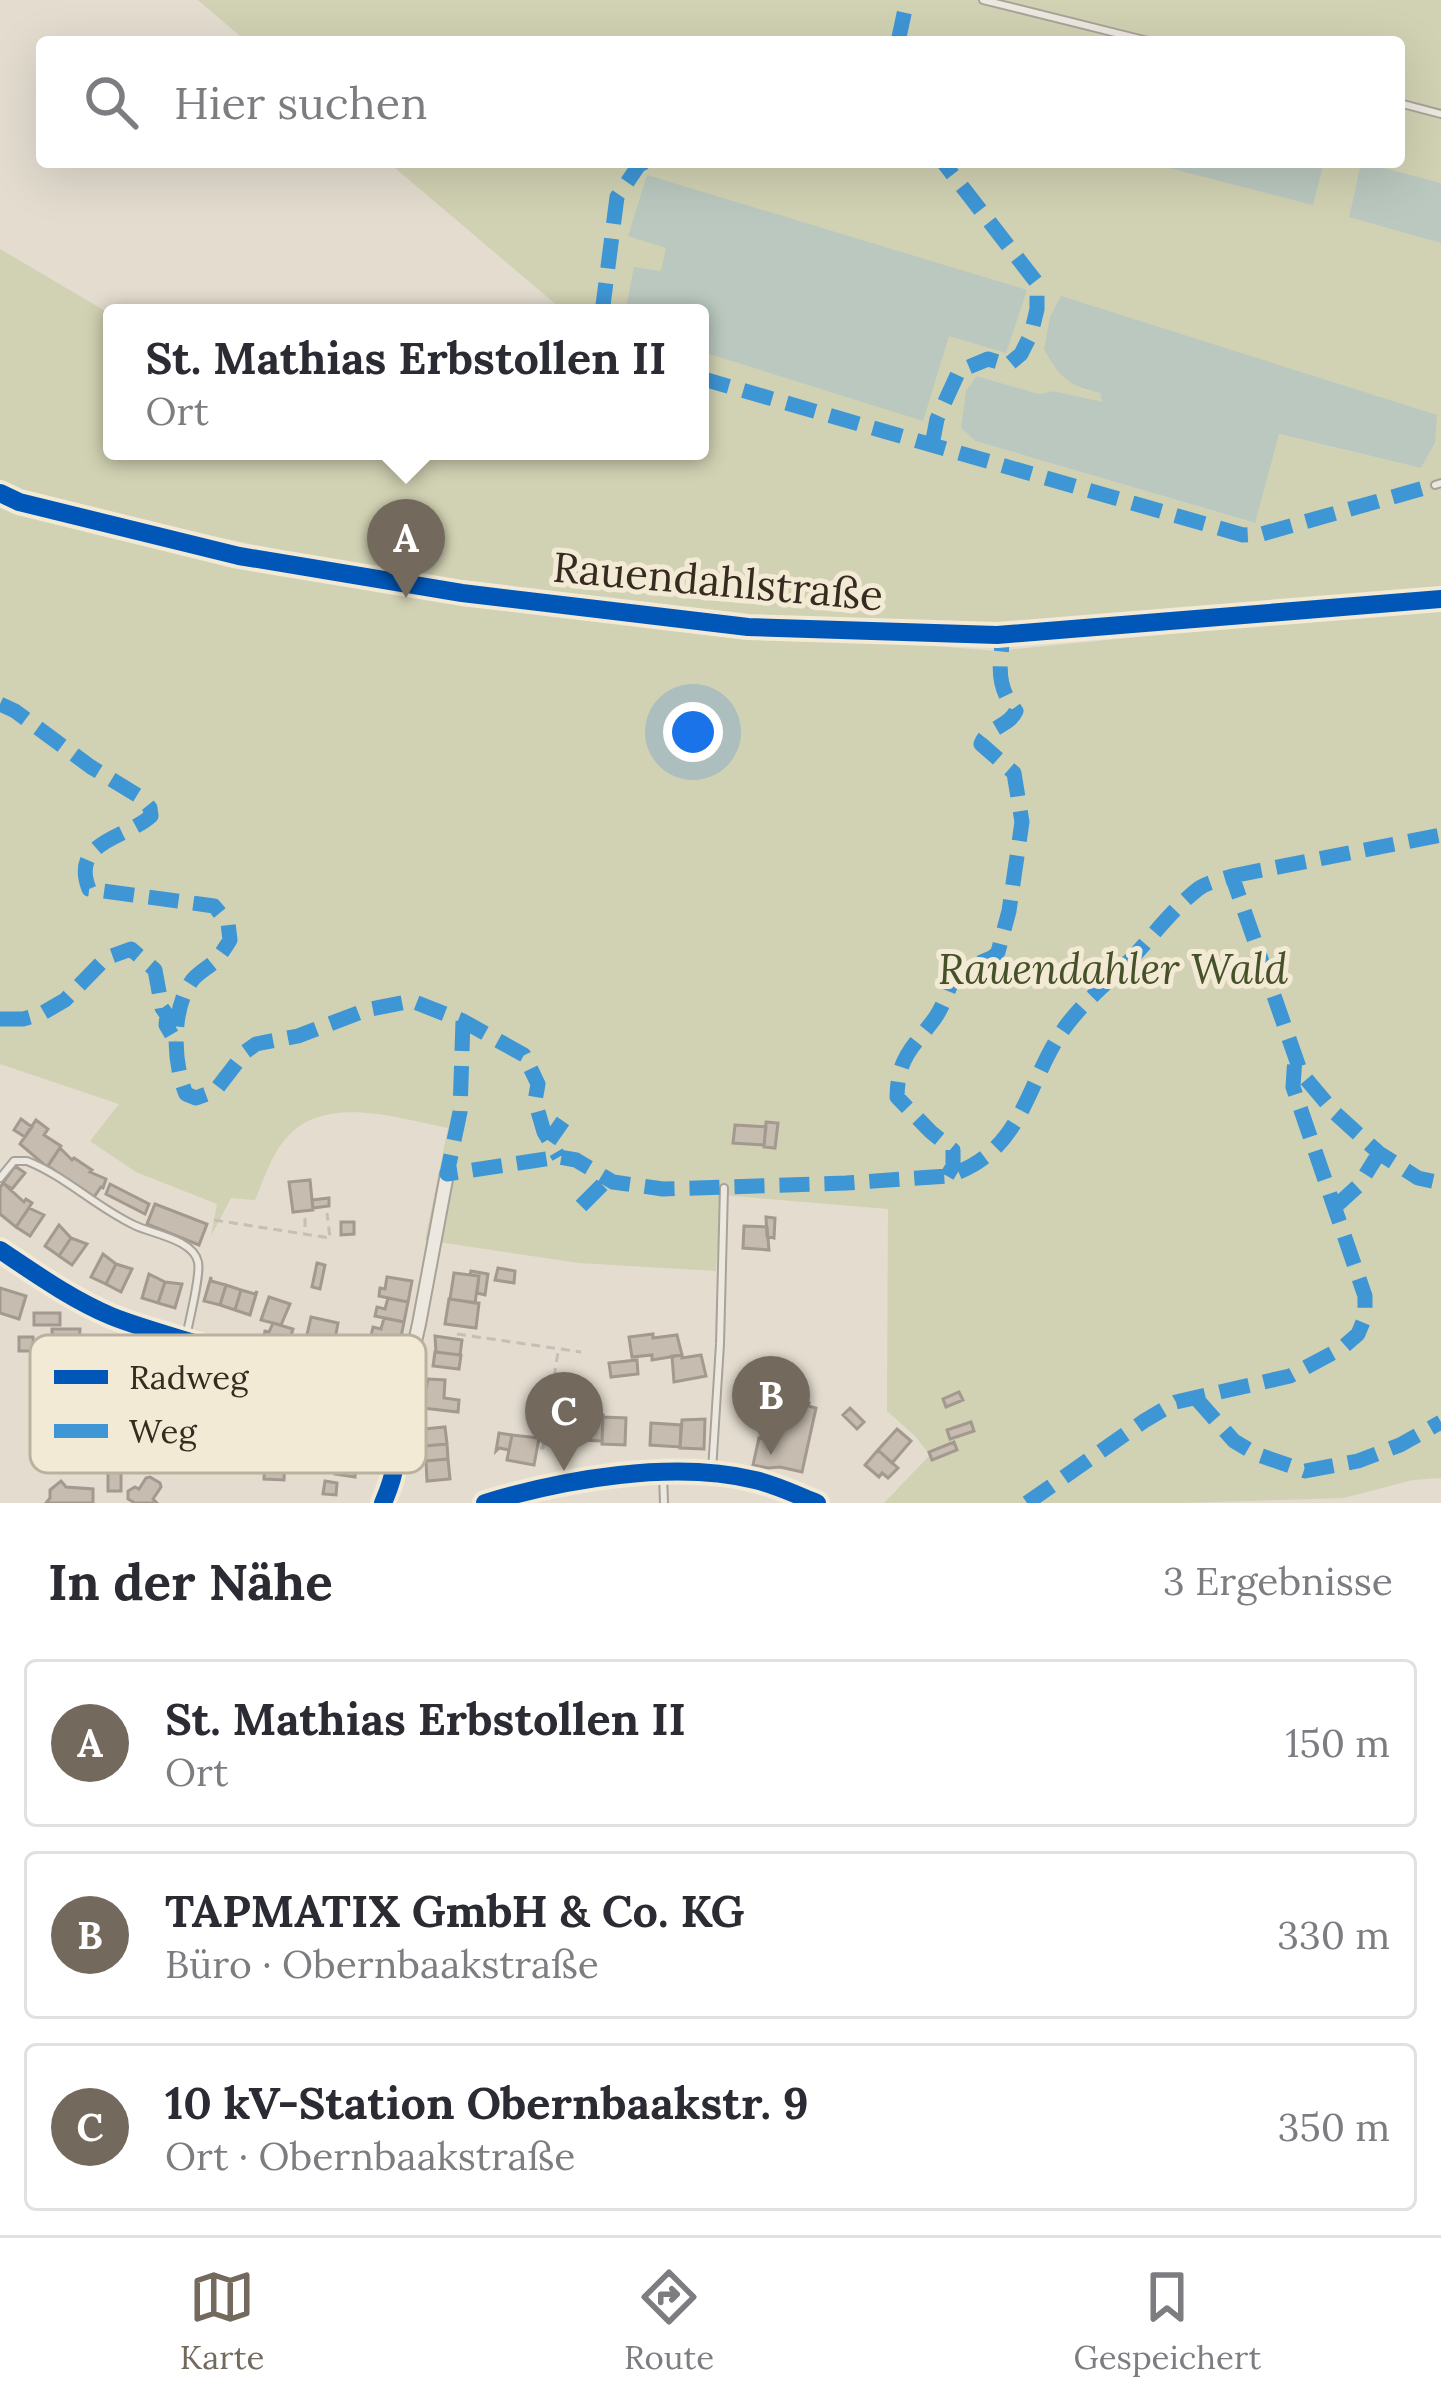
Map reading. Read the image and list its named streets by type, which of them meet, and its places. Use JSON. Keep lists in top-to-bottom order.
{
  "streets": {
    "lane": ["Rauendahlstraße"]
  },
  "parks": ["Rauendahler Wald"],
  "legend": ["Radweg", "Weg"],
  "page": {
    "search": "Hier suchen",
    "popup": ["St. Mathias Erbstollen II", "Ort"],
    "pins": ["A", "B", "C"],
    "heading": ["In der Nähe", "3 Ergebnisse"],
    "list": [
      {
        "mark": "A",
        "name": "St. Mathias Erbstollen II",
        "note": "Ort",
        "value": "150 m"
      },
      {
        "mark": "B",
        "name": "TAPMATIX GmbH & Co. KG",
        "note": "Büro · Obernbaakstraße",
        "value": "330 m"
      },
      {
        "mark": "C",
        "name": "10 kV-Station Obernbaakstr. 9",
        "note": "Ort · Obernbaakstraße",
        "value": "350 m"
      }
    ],
    "nav": ["Karte", "Route", "Gespeichert"]
  }
}
